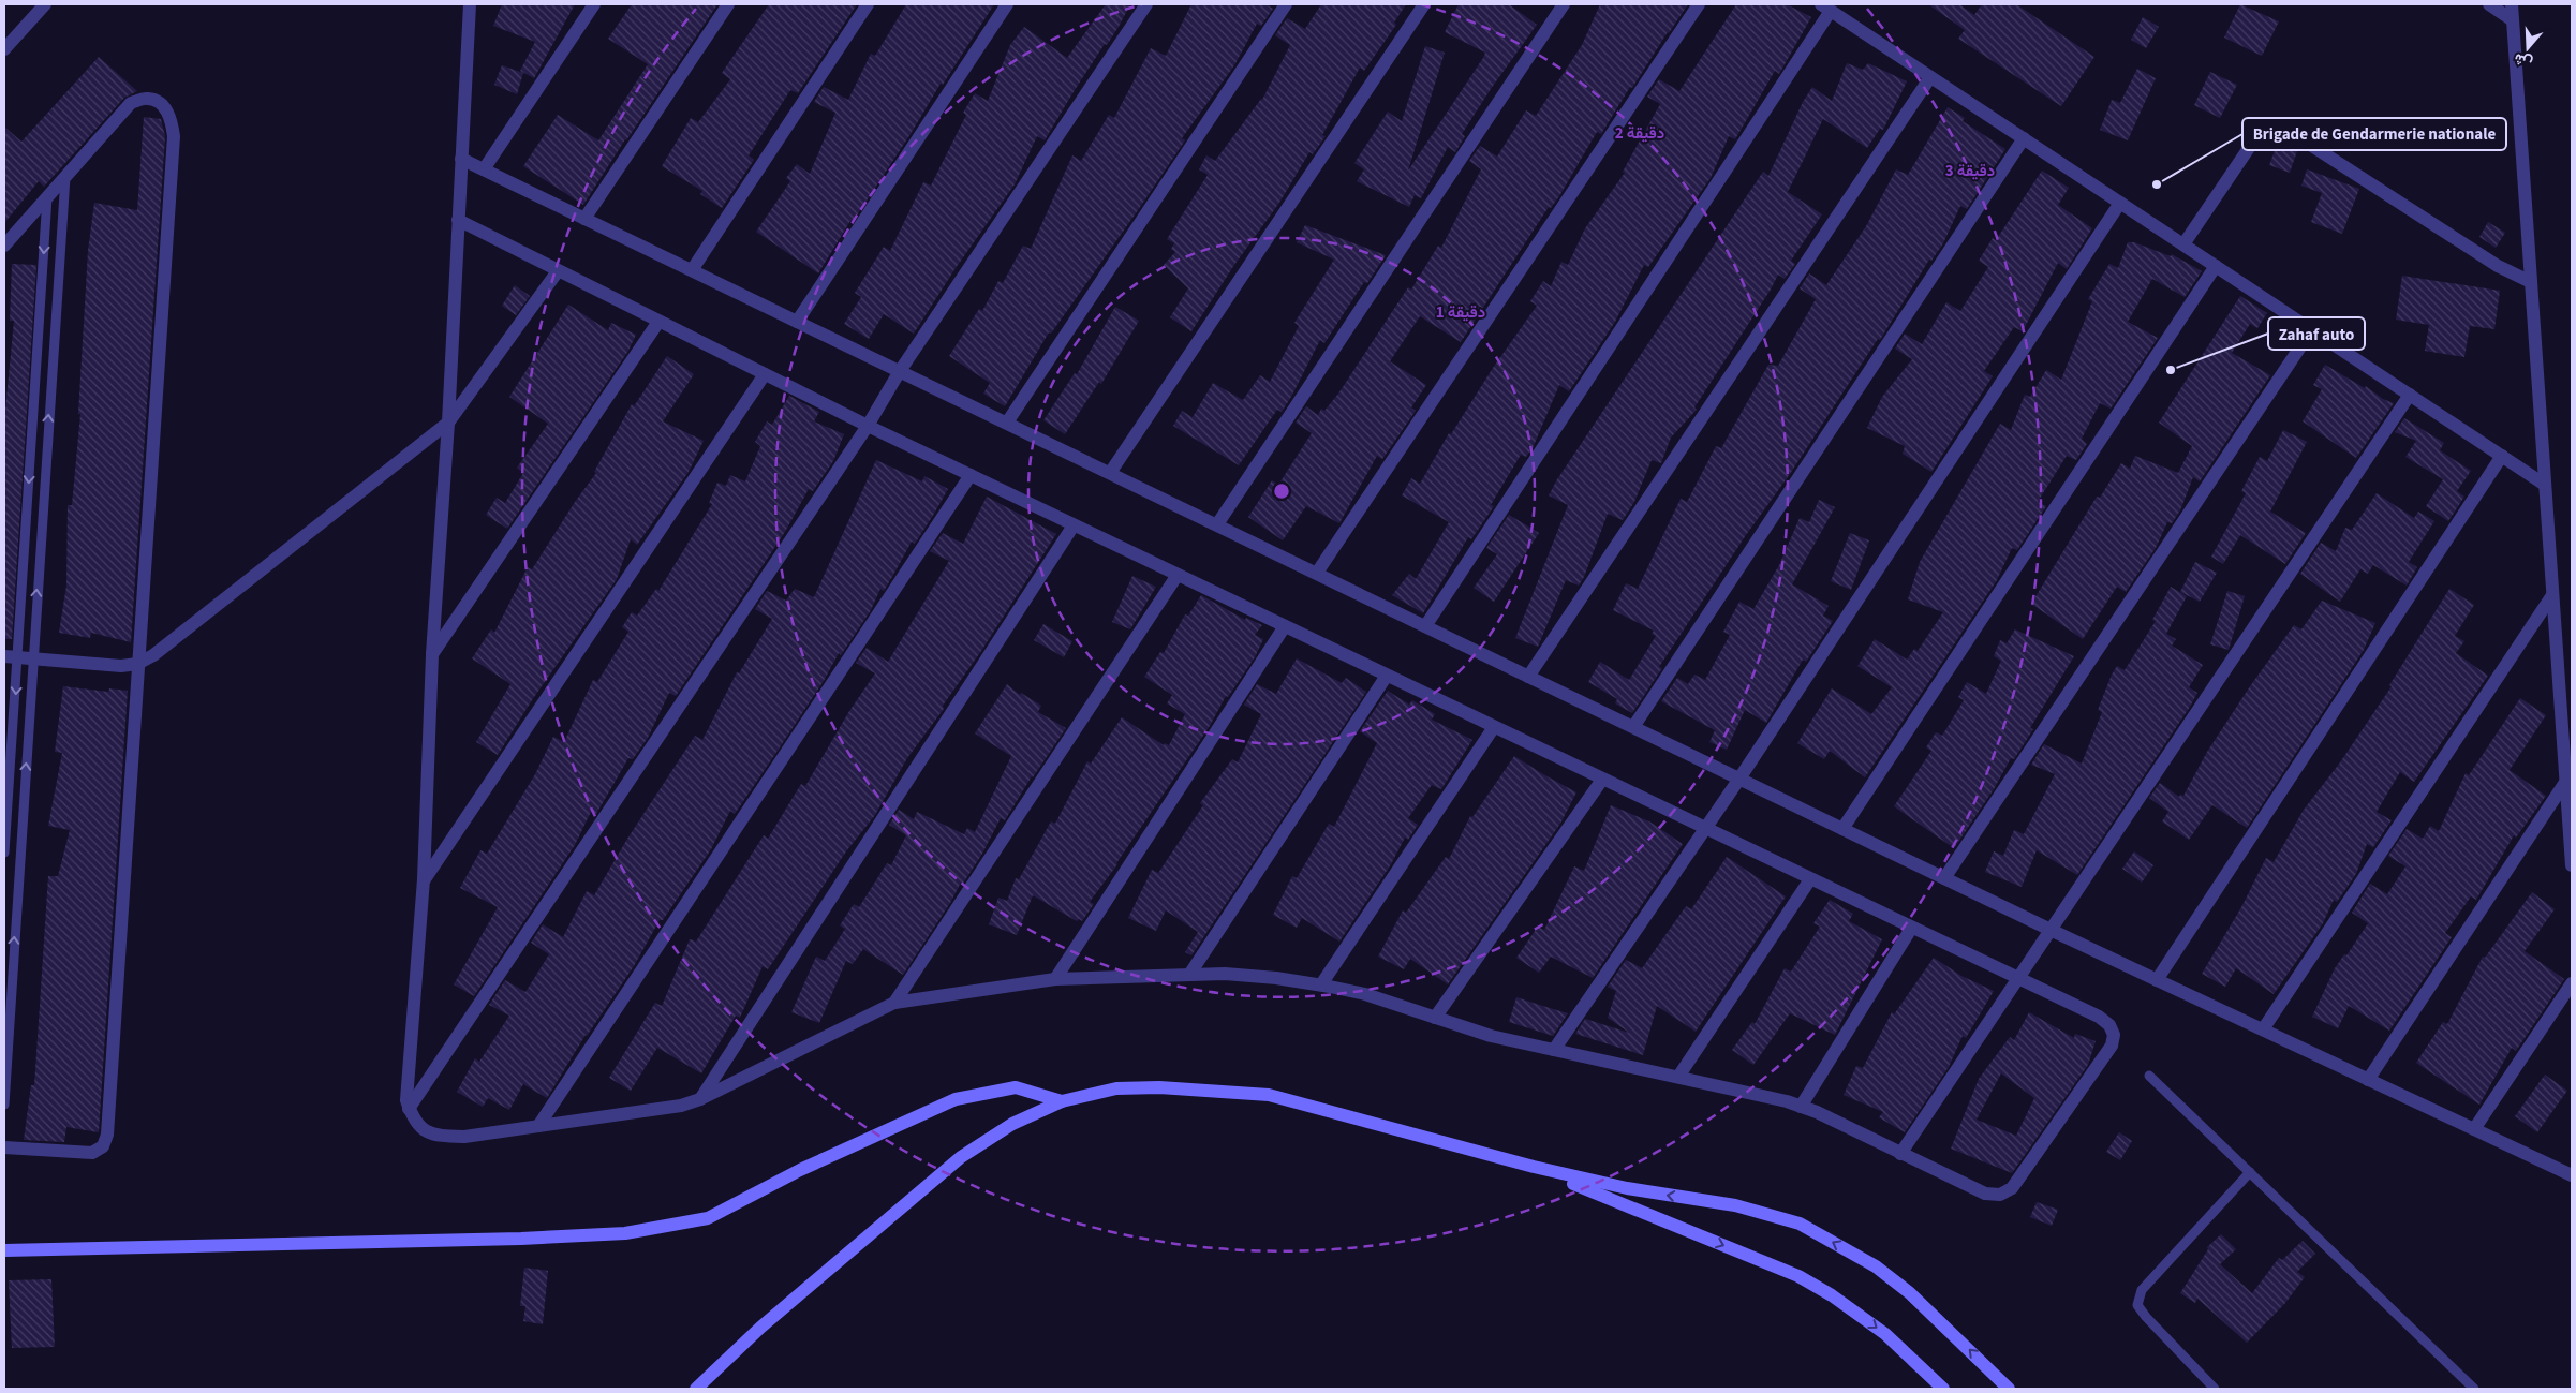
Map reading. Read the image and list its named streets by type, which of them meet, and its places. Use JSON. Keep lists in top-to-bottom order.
{
  "places": ["Brigade de Gendarmerie nationale", "Zahaf auto"],
  "north": "bottom",
  "rings": ["2 دقيقة", "3 دقيقة", "1 دقيقة"]
}
